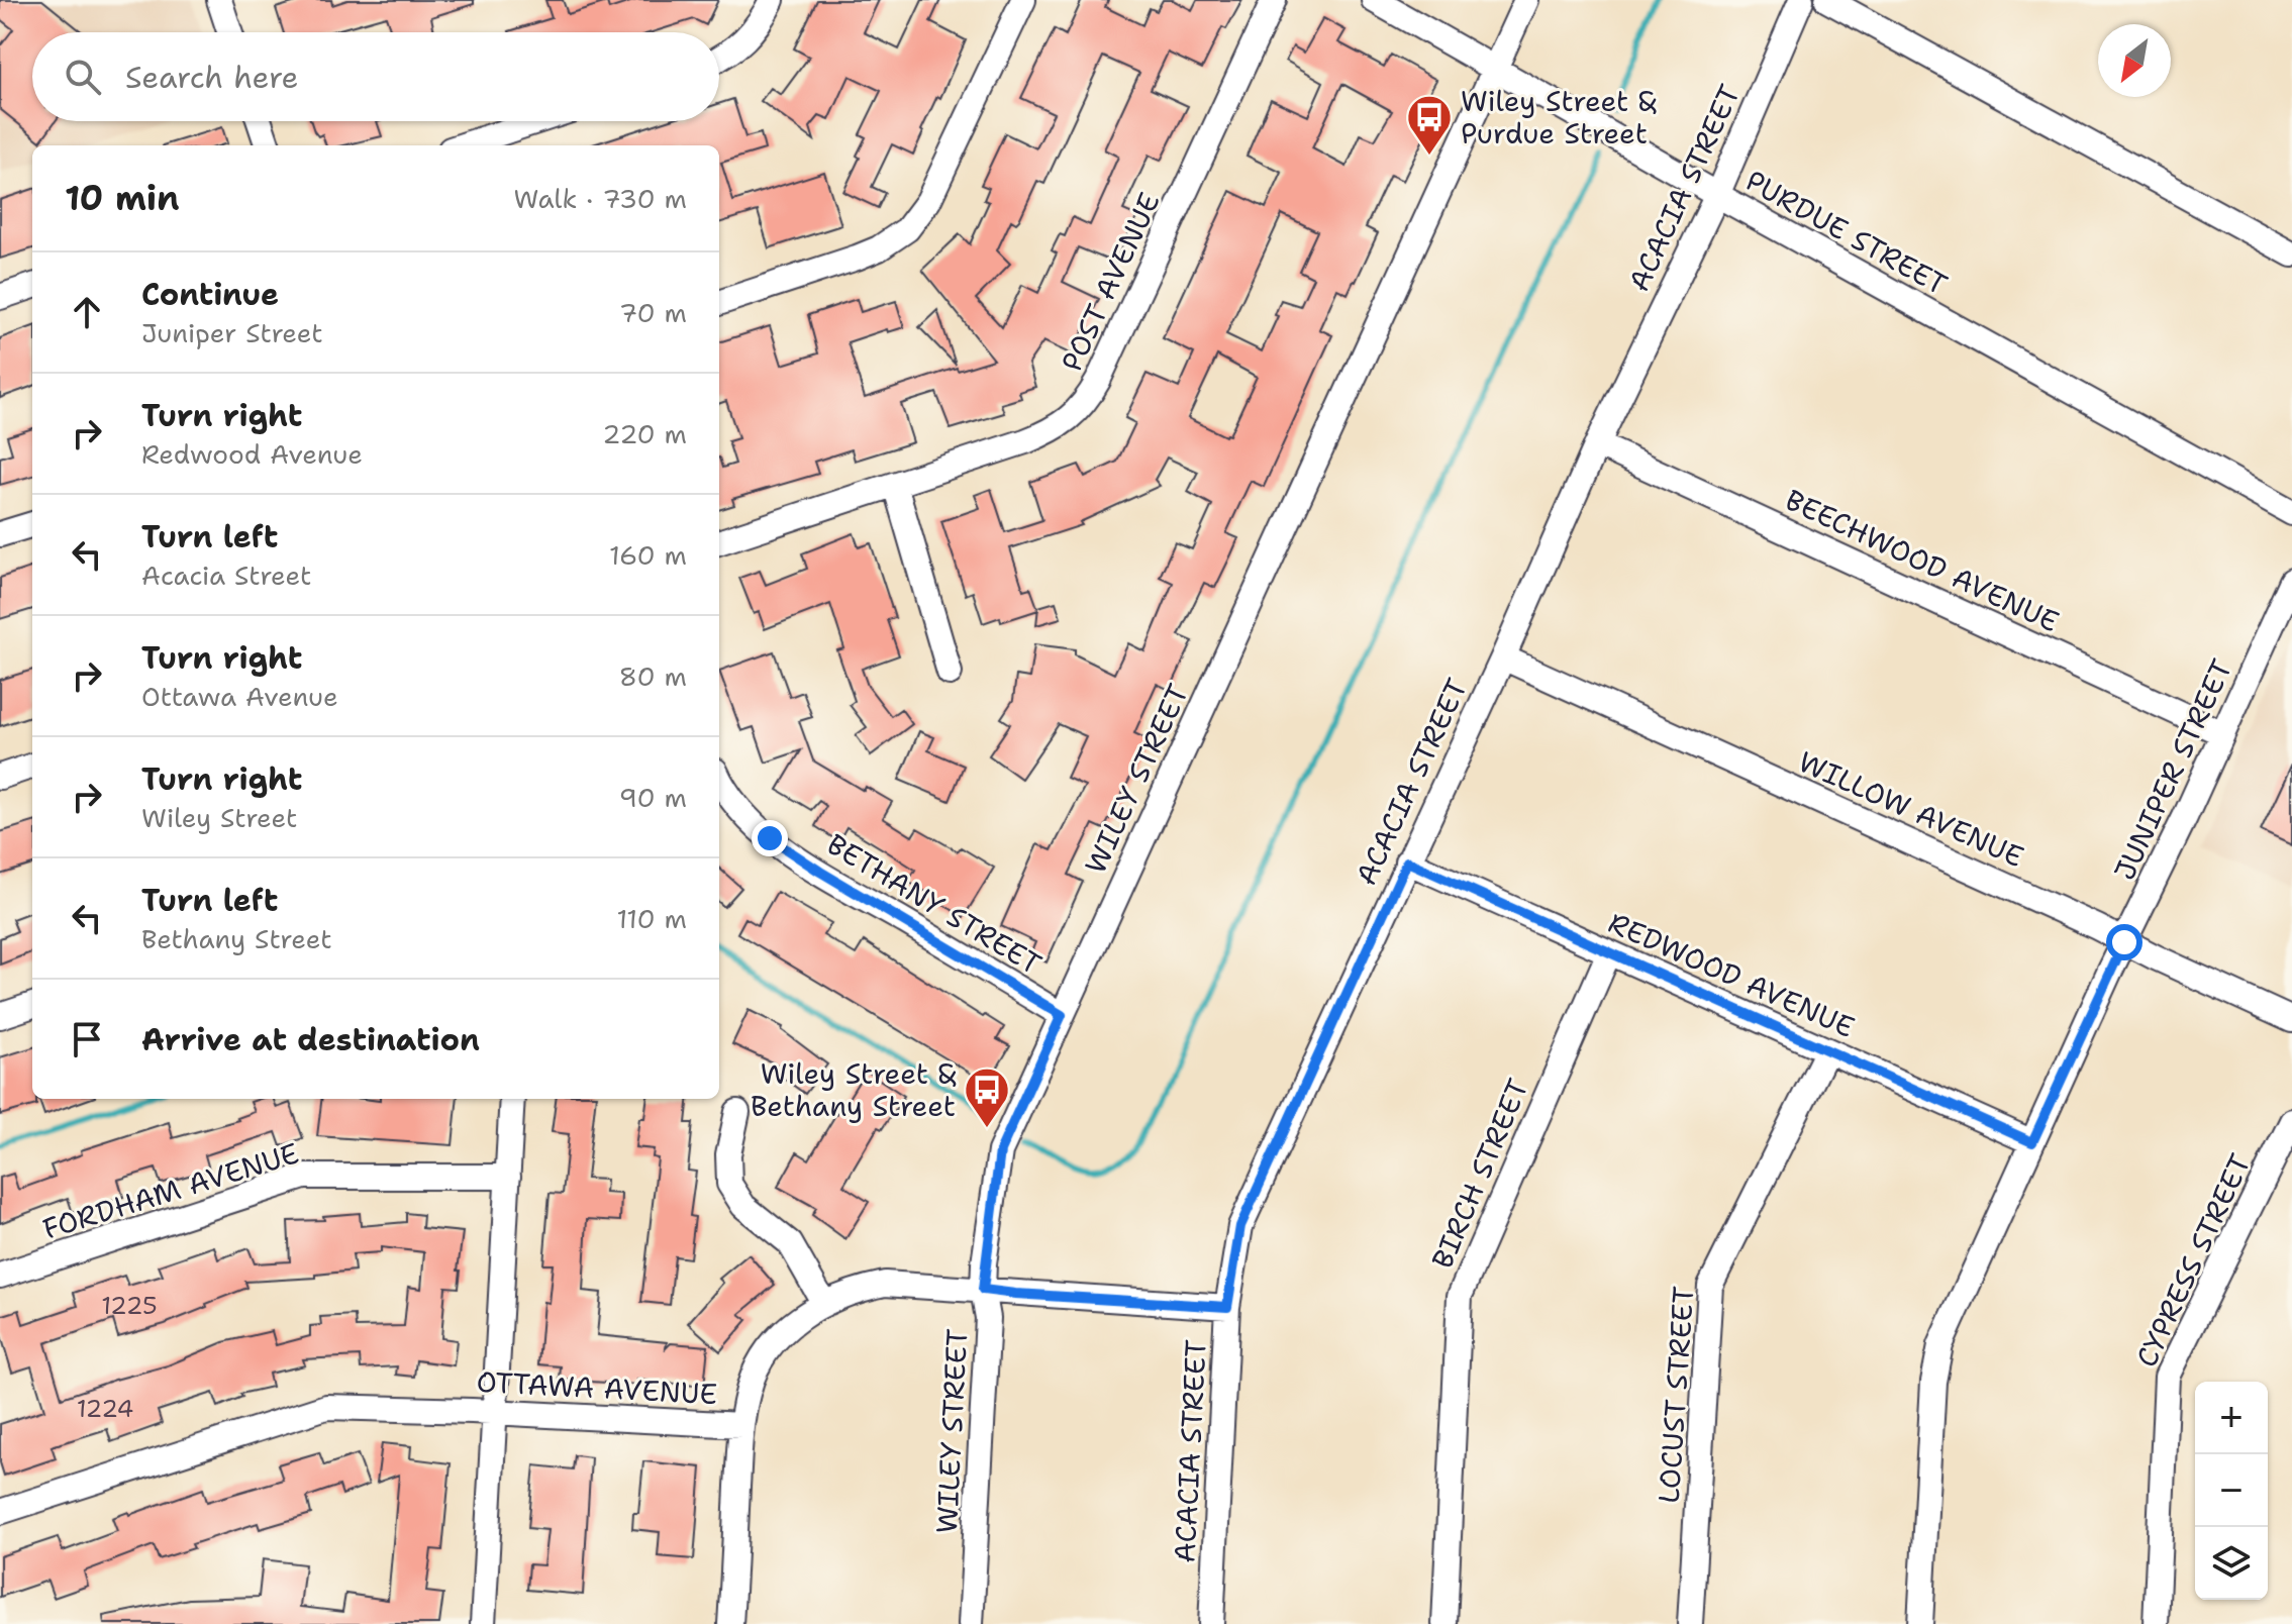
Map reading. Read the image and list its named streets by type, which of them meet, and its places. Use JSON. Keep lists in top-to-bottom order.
{
  "streets": {
    "street": [
      "ACACIA STREET",
      "PURDUE STREET",
      "POST AVENUE",
      "BEECHWOOD AVENUE",
      "JUNIPER STREET",
      "WILEY STREET",
      "WILLOW AVENUE",
      "BETHANY STREET",
      "REDWOOD AVENUE",
      "BIRCH STREET",
      "FORDHAM AVENUE",
      "CYPRESS STREET",
      "OTTAWA AVENUE",
      "LOCUST STREET"
    ]
  },
  "crossings": [
    ["ACACIA STREET", "PURDUE STREET"],
    ["ACACIA STREET", "BEECHWOOD AVENUE"],
    ["ACACIA STREET", "WILLOW AVENUE"],
    ["ACACIA STREET", "REDWOOD AVENUE"],
    ["ACACIA STREET", "OTTAWA AVENUE"],
    ["PURDUE STREET", "WILEY STREET"],
    ["BEECHWOOD AVENUE", "JUNIPER STREET"],
    ["JUNIPER STREET", "WILLOW AVENUE"],
    ["JUNIPER STREET", "REDWOOD AVENUE"],
    ["WILEY STREET", "BETHANY STREET"],
    ["WILEY STREET", "OTTAWA AVENUE"],
    ["REDWOOD AVENUE", "BIRCH STREET"],
    ["REDWOOD AVENUE", "LOCUST STREET"]
  ],
  "places": {
    "bus stop": ["Wiley Street & Purdue Street", "Wiley Street & Bethany Street"]
  },
  "house_numbers": ["1225", "1224"],
  "north": "bottom left",
  "page": {
    "search": "Search here",
    "heading": ["10 min", "Walk · 730 m"],
    "list": [
      ["Continue", "Juniper Street", "70 m"],
      ["Turn right", "Redwood Avenue", "220 m"],
      ["Turn left", "Acacia Street", "160 m"],
      ["Turn right", "Ottawa Avenue", "80 m"],
      ["Turn right", "Wiley Street", "90 m"],
      ["Turn left", "Bethany Street", "110 m"],
      "Arrive at destination"
    ],
    "map_buttons": ["+", "−"]
  }
}
